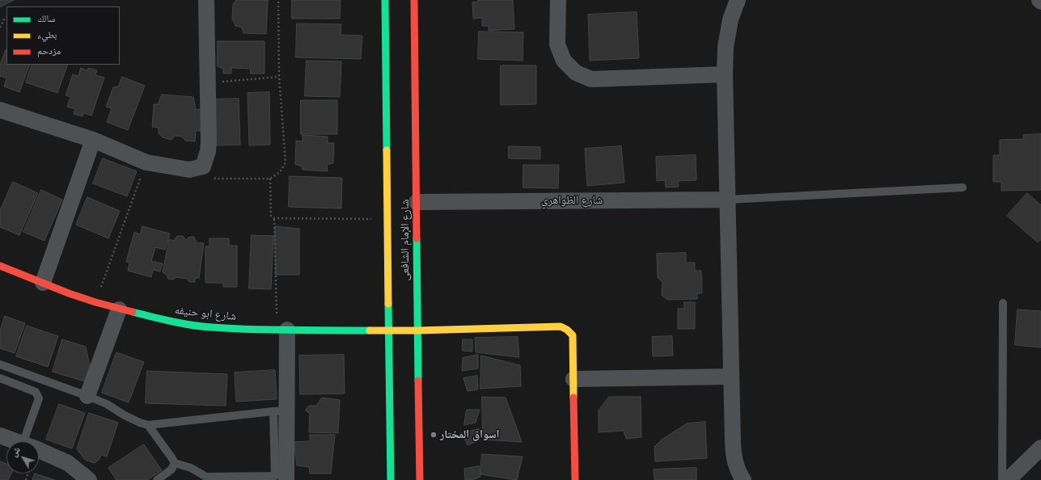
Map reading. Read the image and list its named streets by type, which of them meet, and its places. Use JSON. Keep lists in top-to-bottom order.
{
  "streets": {
    "street": ["شارع الظواهري", "شارع الإمام الشافعى", "شارع ابو حنيفه"]
  },
  "crossings": [
    ["شارع الظواهري", "شارع الإمام الشافعى"],
    ["شارع الإمام الشافعى", "شارع ابو حنيفه"]
  ],
  "places": ["اسواق المختار"],
  "legend": ["سالك", "بطيء", "مزدحم"],
  "north": "top left"
}
